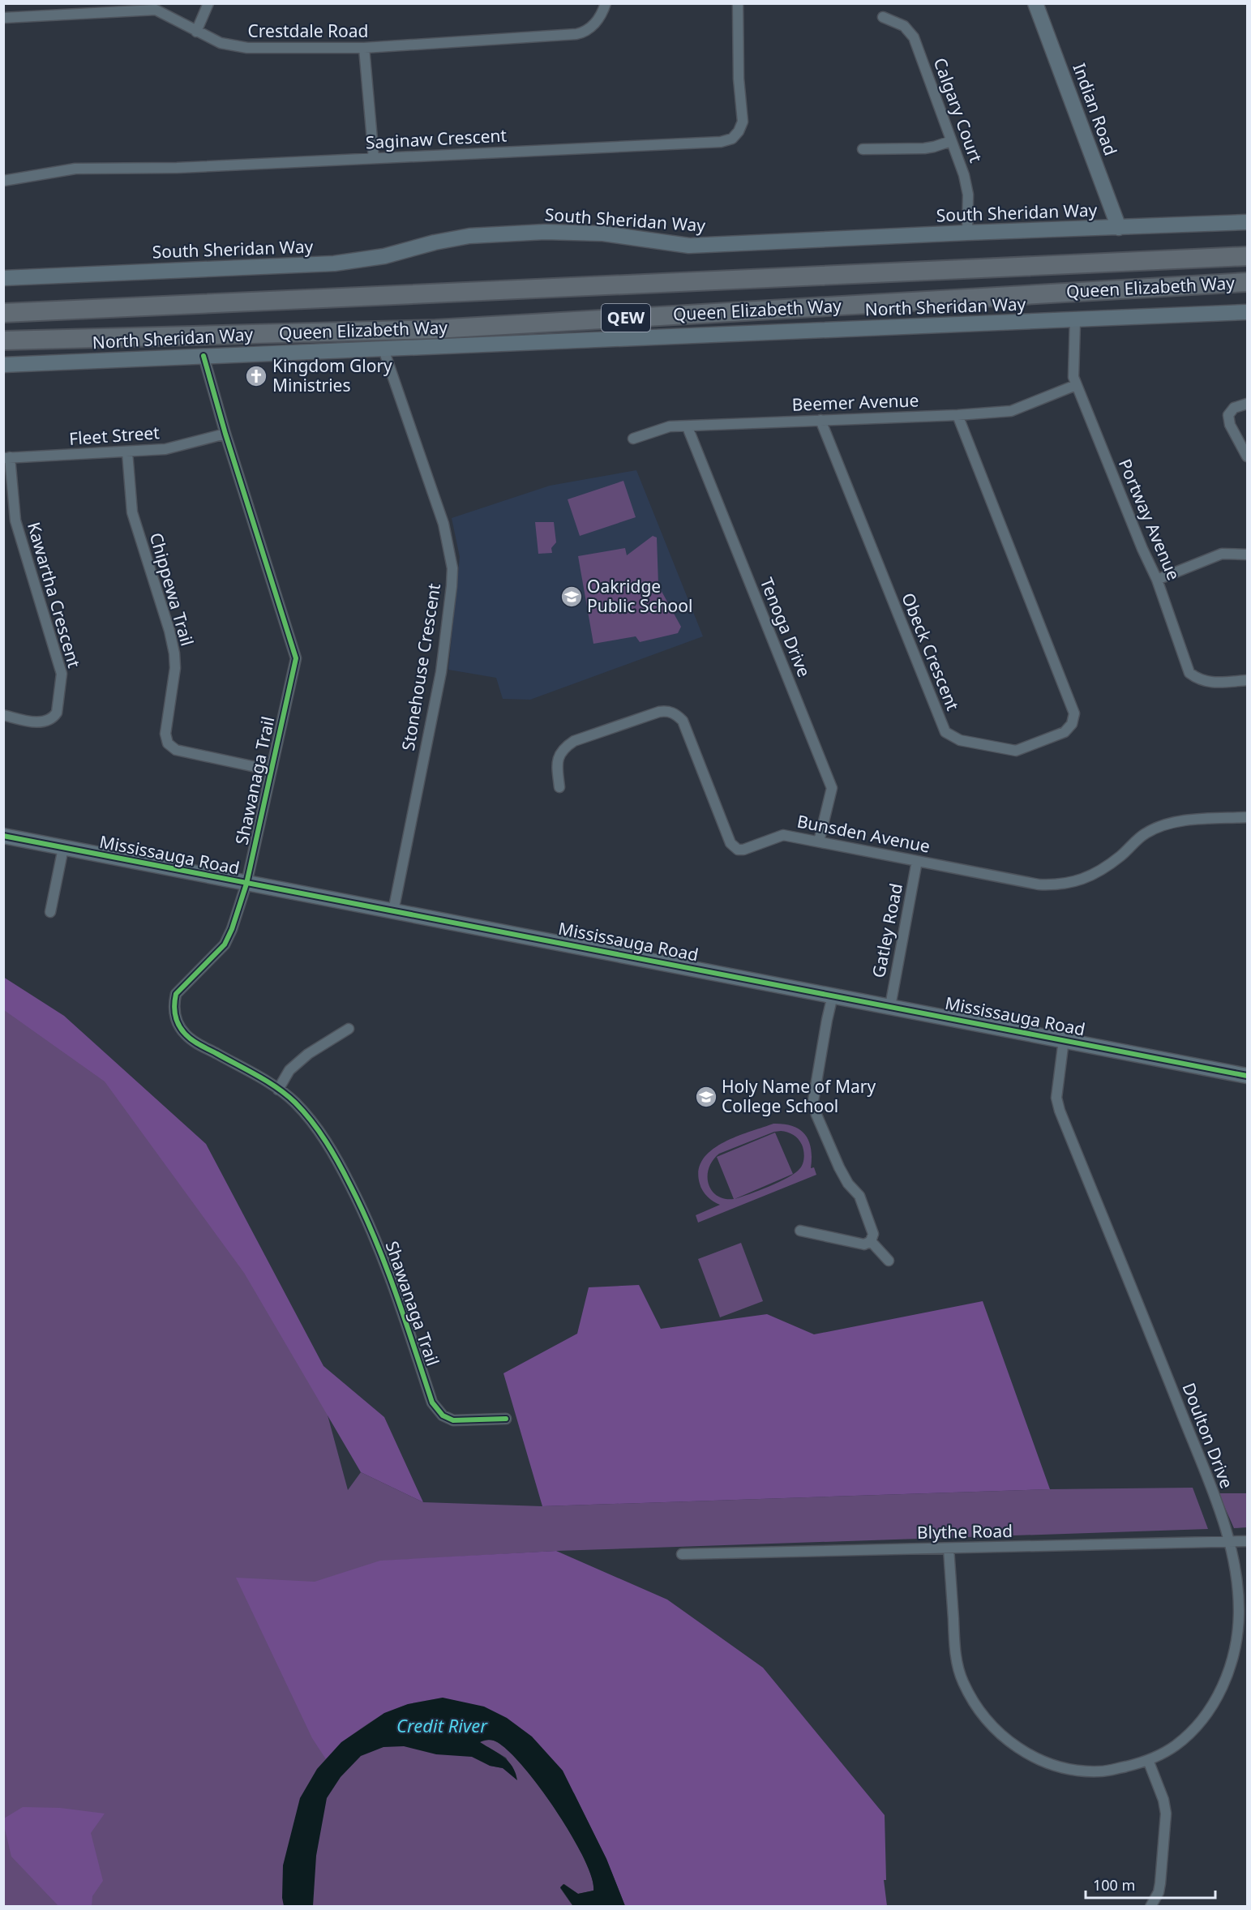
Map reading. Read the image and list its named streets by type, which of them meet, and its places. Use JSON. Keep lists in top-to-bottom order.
{
  "streets": {
    "highway": ["Queen Elizabeth Way", "QEW"],
    "street": [
      "Crestdale Road",
      "Indian Road",
      "Calgary Court",
      "Saginaw Crescent",
      "South Sheridan Way",
      "North Sheridan Way",
      "Beemer Avenue",
      "Fleet Street",
      "Portway Avenue",
      "Chippewa Trail",
      "Kawartha Crescent",
      "Tenoga Drive",
      "Obeck Crescent",
      "Stonehouse Crescent",
      "Shawanaga Trail",
      "Bunsden Avenue",
      "Mississauga Road",
      "Gatley Road",
      "Doulton Drive",
      "Blythe Road"
    ]
  },
  "crossings": [
    ["Indian Road", "South Sheridan Way"],
    ["Calgary Court", "South Sheridan Way"],
    ["North Sheridan Way", "Portway Avenue"],
    ["North Sheridan Way", "Stonehouse Crescent"],
    ["North Sheridan Way", "Shawanaga Trail"],
    ["Beemer Avenue", "Portway Avenue"],
    ["Beemer Avenue", "Tenoga Drive"],
    ["Beemer Avenue", "Obeck Crescent"],
    ["Fleet Street", "Chippewa Trail"],
    ["Fleet Street", "Kawartha Crescent"],
    ["Fleet Street", "Shawanaga Trail"],
    ["Chippewa Trail", "Shawanaga Trail"],
    ["Tenoga Drive", "Bunsden Avenue"],
    ["Stonehouse Crescent", "Mississauga Road"],
    ["Shawanaga Trail", "Mississauga Road"],
    ["Bunsden Avenue", "Gatley Road"],
    ["Mississauga Road", "Gatley Road"],
    ["Mississauga Road", "Doulton Drive"],
    ["Doulton Drive", "Blythe Road"]
  ],
  "water": ["Credit River"],
  "places": {
    "church": ["Kingdom Glory Ministries"],
    "school or university": ["Oakridge Public School", "Holy Name of Mary College School"]
  },
  "scale_bar": "100 m"
}
